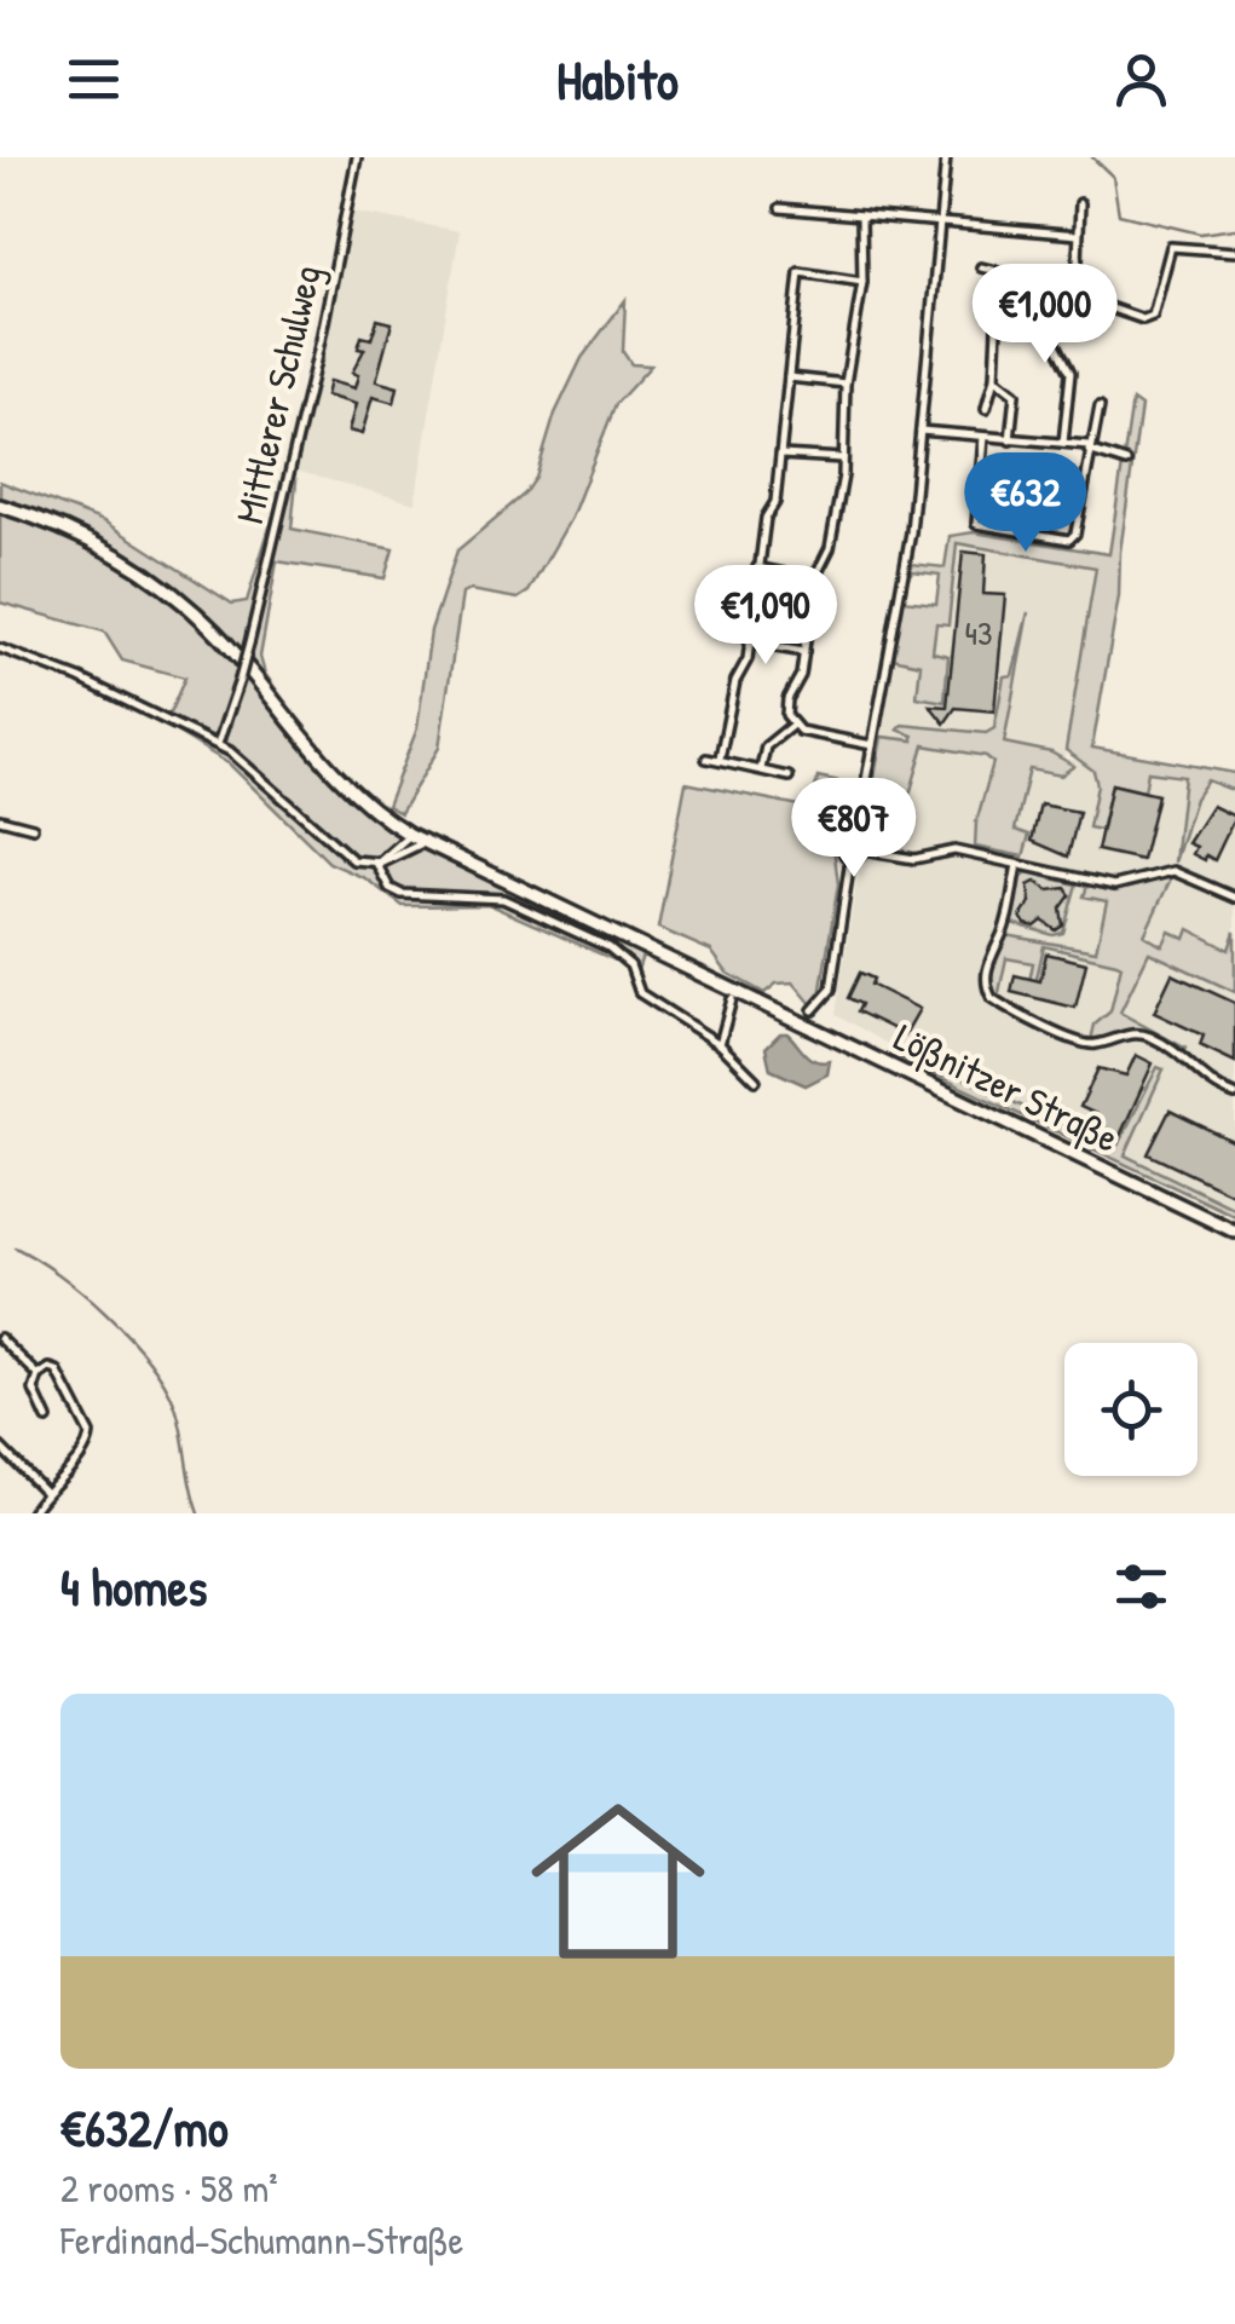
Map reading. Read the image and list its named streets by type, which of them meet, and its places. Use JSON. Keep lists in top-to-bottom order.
{
  "streets": {
    "main road": ["Lößnitzer Straße"],
    "street": ["Mittlerer Schulweg"]
  },
  "house_numbers": ["43"],
  "page": {
    "header": "Habito",
    "price": [
      "€1,000",
      "€632",
      "€1,090",
      "€807"
    ],
    "heading": "4 homes",
    "list": [
      {
        "name": "€632/mo",
        "note": "2 rooms · 58 m² · Ferdinand-Schumann-Straße"
      }
    ]
  }
}
